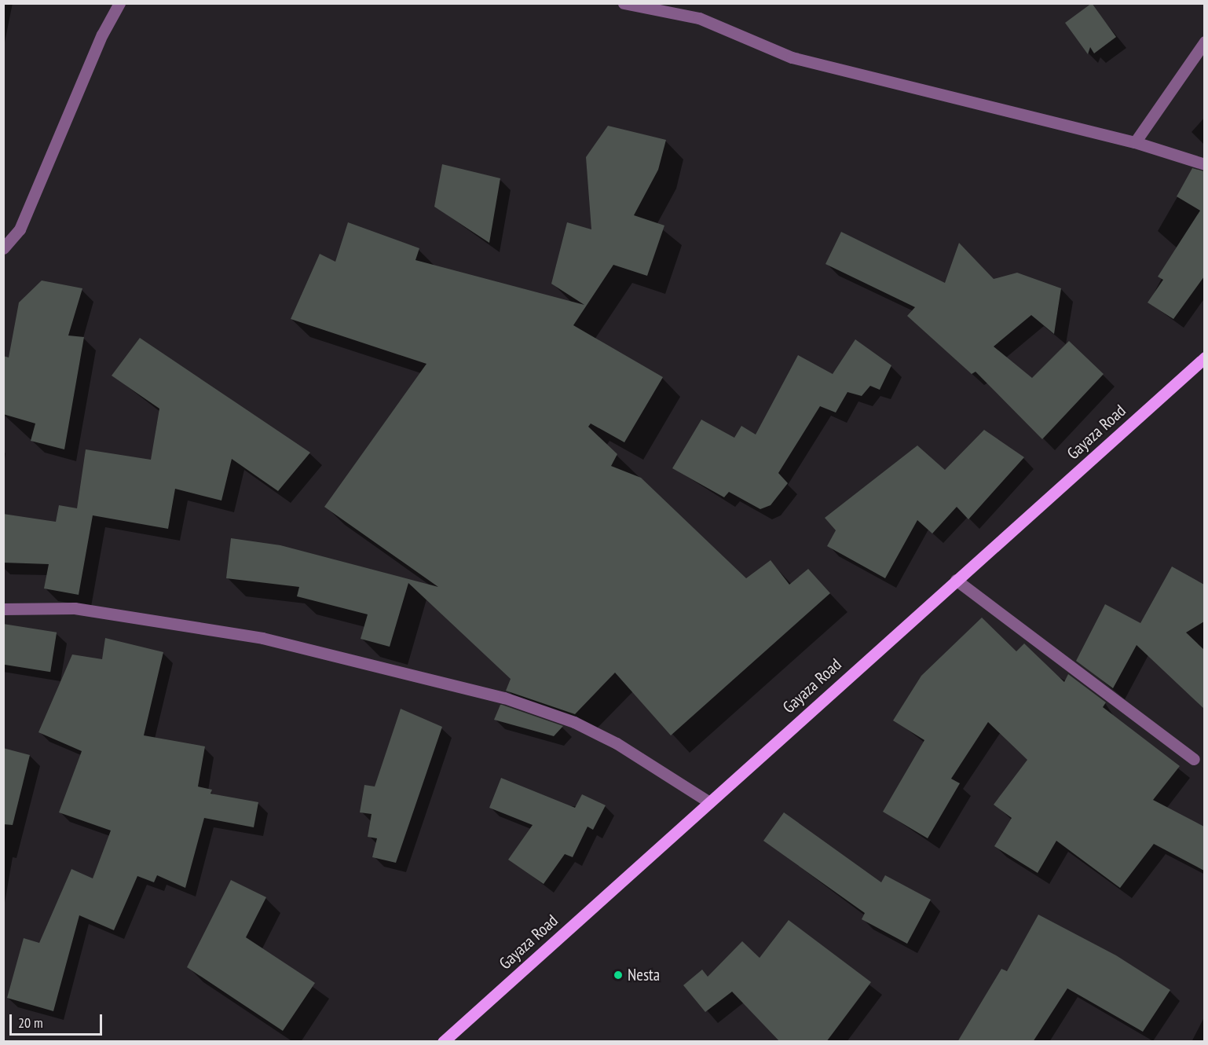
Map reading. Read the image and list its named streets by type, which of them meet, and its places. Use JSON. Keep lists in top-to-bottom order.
{
  "streets": {
    "main road": ["Gayaza Road"]
  },
  "places": ["Nesta"],
  "scale_bar": "20 m"
}
